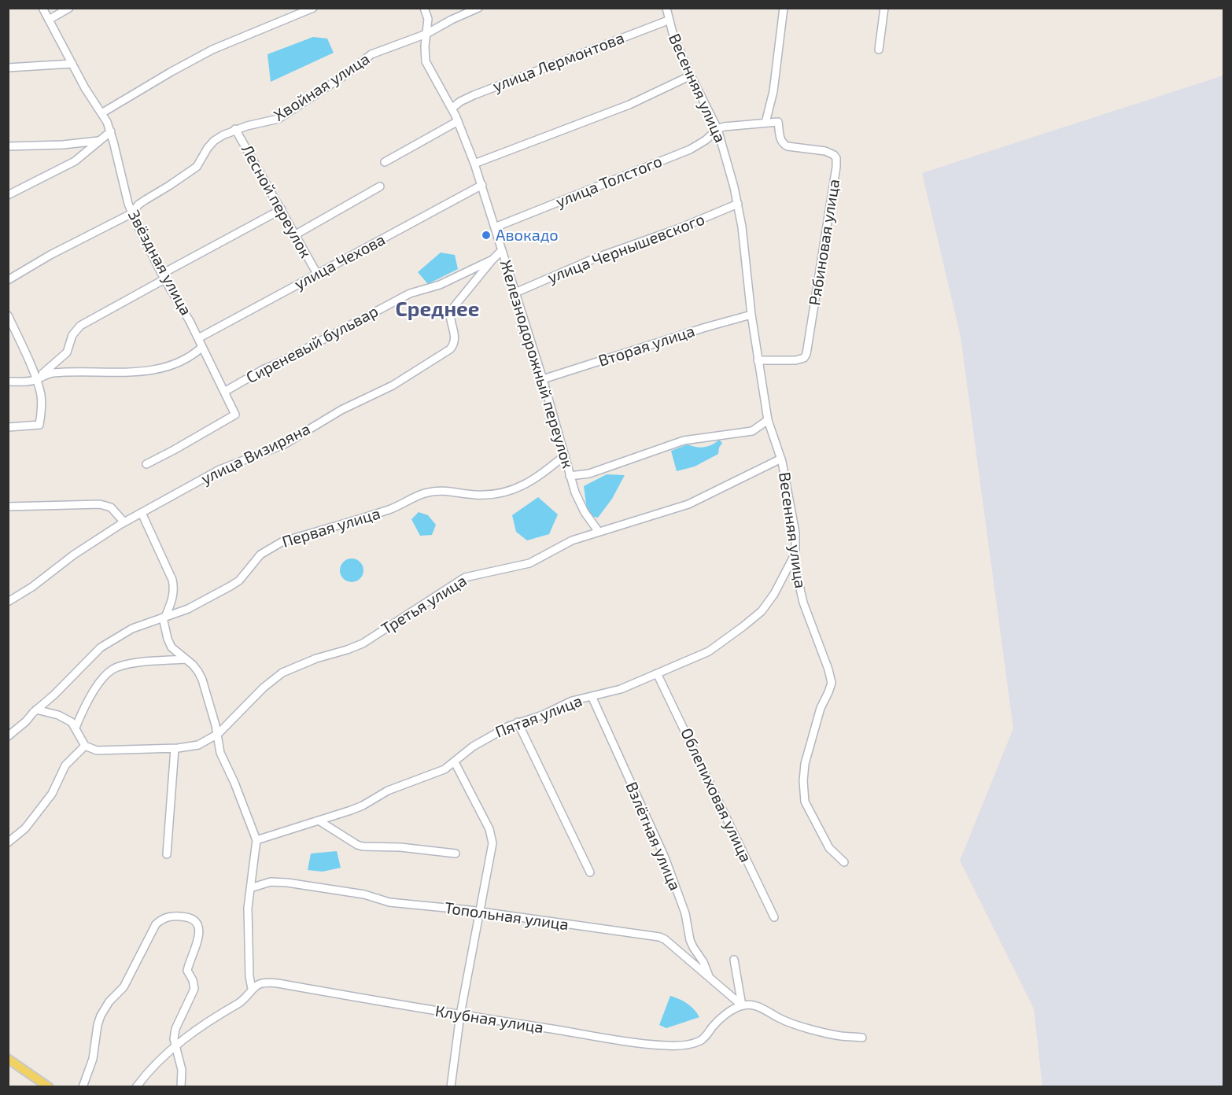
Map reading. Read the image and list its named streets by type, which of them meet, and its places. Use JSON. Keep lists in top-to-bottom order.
{
  "streets": {
    "street": [
      "улица Лермонтова",
      "Хвойная улица",
      "Весенняя улица",
      "улица Толстого",
      "Лесной переулок",
      "Рябиновая улица",
      "улица Чернышевского",
      "улица Чехова",
      "Звёздная улица",
      "Сиреневый бульвар",
      "Вторая улица",
      "Железнодорожный переулок",
      "улица Визиряна",
      "Первая улица",
      "Третья улица",
      "Пятая улица",
      "Облепиховая улица",
      "Взлётная улица",
      "Топольная улица",
      "Клубная улица"
    ]
  },
  "crossings": [
    ["улица Лермонтова", "Весенняя улица"],
    ["улица Лермонтова", "Железнодорожный переулок"],
    ["Хвойная улица", "Лесной переулок"],
    ["Хвойная улица", "Звёздная улица"],
    ["Хвойная улица", "Железнодорожный переулок"],
    ["Весенняя улица", "улица Толстого"],
    ["Весенняя улица", "Рябиновая улица"],
    ["Весенняя улица", "улица Чернышевского"],
    ["Весенняя улица", "Вторая улица"],
    ["Весенняя улица", "Третья улица"],
    ["Весенняя улица", "Пятая улица"],
    ["улица Толстого", "Железнодорожный переулок"],
    ["Лесной переулок", "улица Чехова"],
    ["улица Чернышевского", "Железнодорожный переулок"],
    ["улица Чехова", "Звёздная улица"],
    ["улица Чехова", "Железнодорожный переулок"],
    ["Звёздная улица", "Сиреневый бульвар"],
    ["Сиреневый бульвар", "Железнодорожный переулок"],
    ["Сиреневый бульвар", "улица Визиряна"],
    ["Вторая улица", "Железнодорожный переулок"],
    ["Железнодорожный переулок", "Первая улица"],
    ["Железнодорожный переулок", "Третья улица"],
    ["Пятая улица", "Облепиховая улица"],
    ["Пятая улица", "Взлётная улица"],
    ["Взлётная улица", "Топольная улица"],
    ["Топольная улица", "Клубная улица"]
  ],
  "districts": ["Среднее"],
  "places": ["Авокадо"]
}
